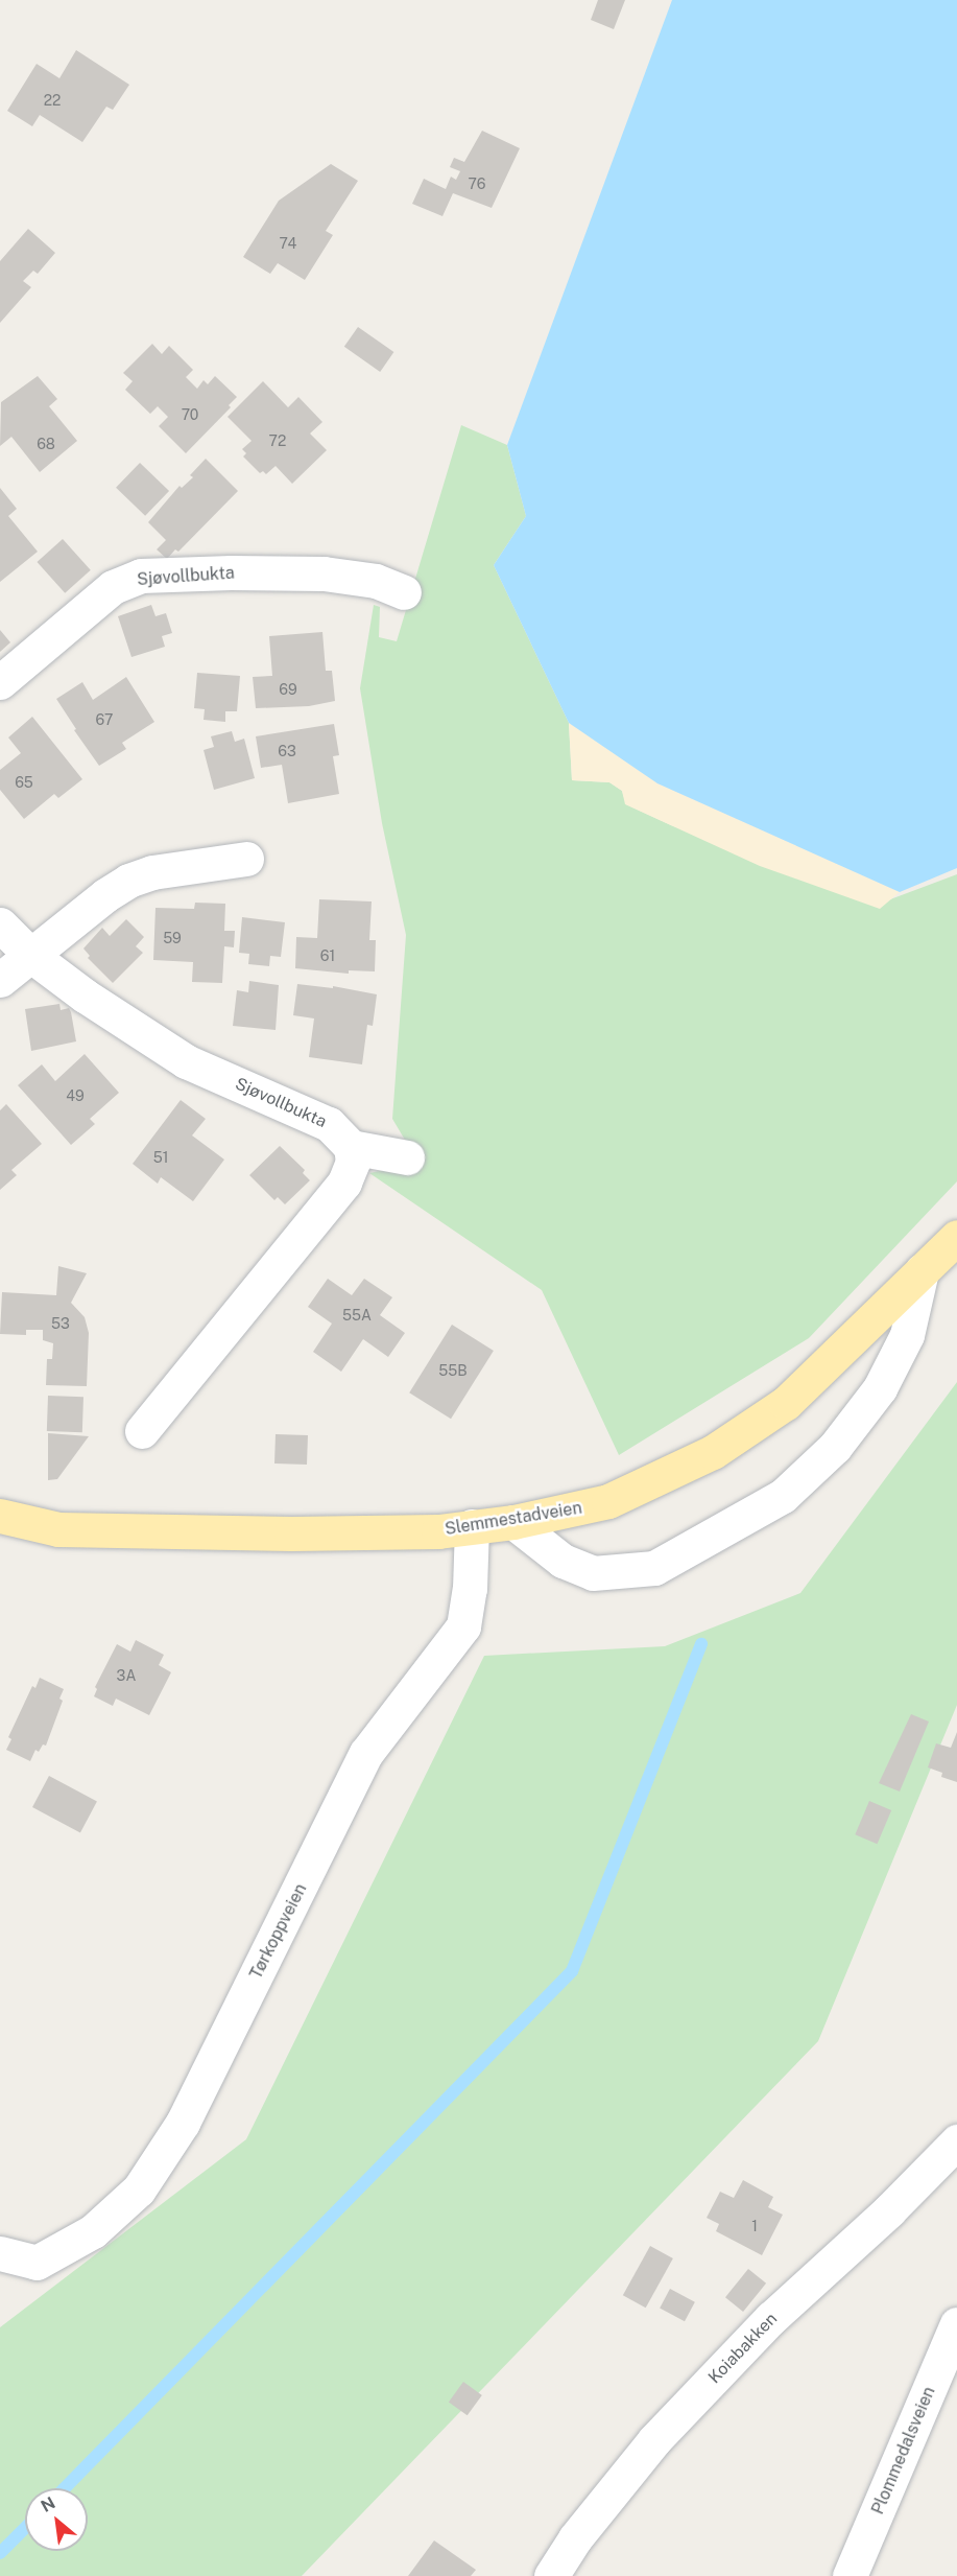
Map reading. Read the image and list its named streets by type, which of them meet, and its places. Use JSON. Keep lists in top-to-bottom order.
{
  "streets": {
    "main road": ["Slemmestadveien"],
    "street": [
      "Sjøvollbukta",
      "Tørkoppveien",
      "Koiabakken",
      "Plommedalsveien"
    ]
  },
  "crossings": [
    ["Slemmestadveien", "Tørkoppveien"]
  ],
  "house_numbers": [
    "22",
    "76",
    "74",
    "70",
    "72",
    "68",
    "69",
    "67",
    "63",
    "65",
    "59",
    "61",
    "49",
    "51",
    "55A",
    "53",
    "55B",
    "3A",
    "1"
  ],
  "north": "top left"
}
